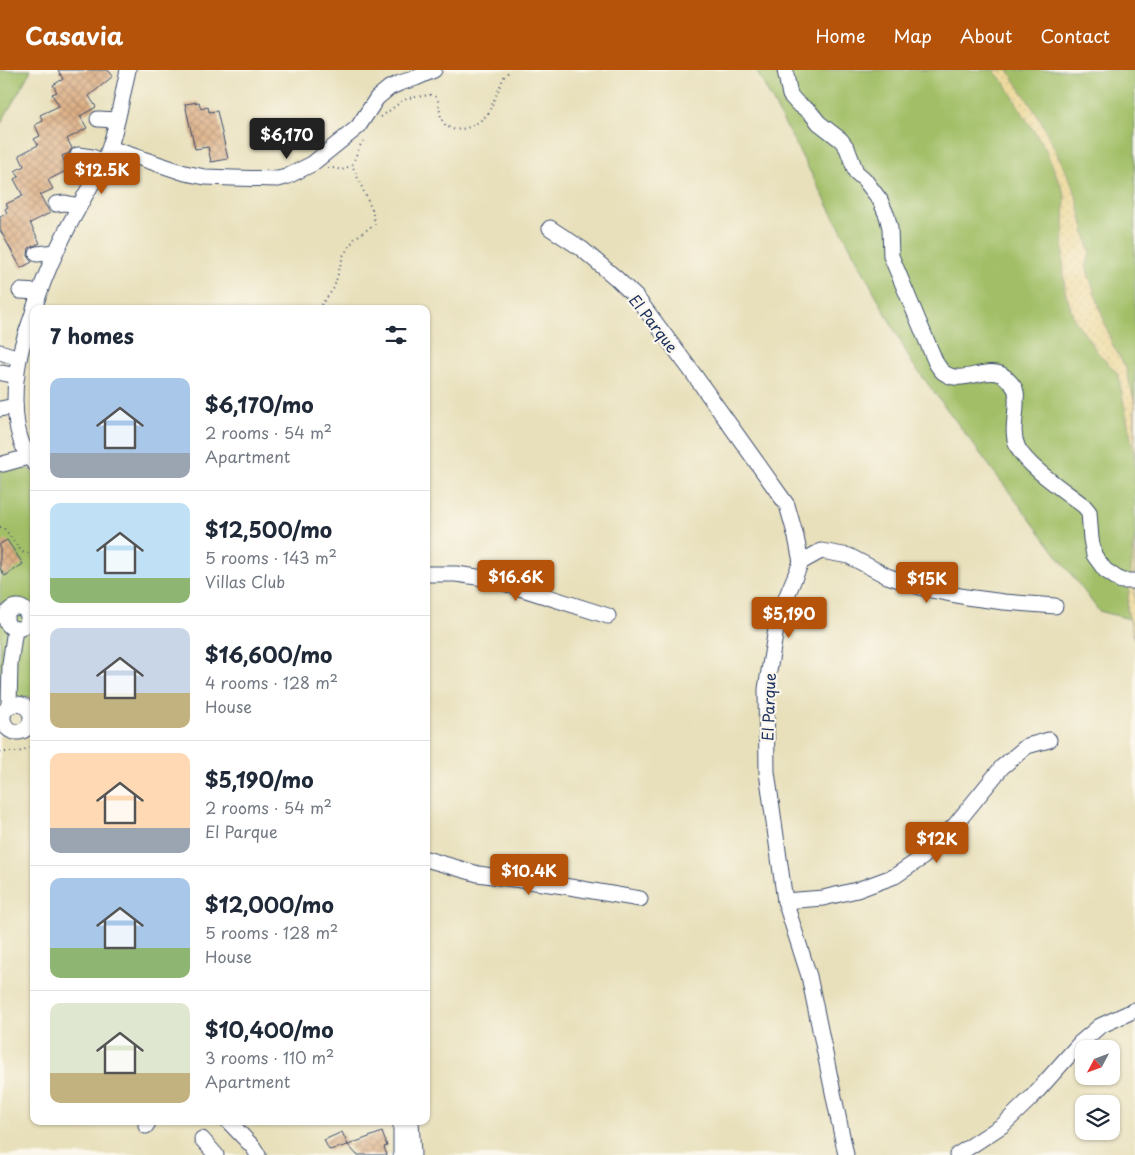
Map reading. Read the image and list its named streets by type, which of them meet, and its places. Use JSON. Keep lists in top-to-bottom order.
{
  "streets": {
    "street": ["El Parque"]
  },
  "north": "bottom left",
  "page": {
    "header": "Casavia",
    "nav": [
      "Home",
      "Map",
      "About",
      "Contact"
    ],
    "price": [
      "$6,170",
      "$12.5K",
      "$16.6K",
      "$15K",
      "$5,190",
      "$12K",
      "$10.4K"
    ],
    "heading": "7 homes",
    "list": [
      {
        "name": "$6,170/mo",
        "note": "2 rooms · 54 m² · Apartment"
      },
      {
        "name": "$12,500/mo",
        "note": "5 rooms · 143 m² · Villas Club"
      },
      {
        "name": "$16,600/mo",
        "note": "4 rooms · 128 m² · House"
      },
      {
        "name": "$5,190/mo",
        "note": "2 rooms · 54 m² · El Parque"
      },
      {
        "name": "$12,000/mo",
        "note": "5 rooms · 128 m² · House"
      },
      {
        "name": "$10,400/mo",
        "note": "3 rooms · 110 m² · Apartment"
      }
    ]
  }
}
